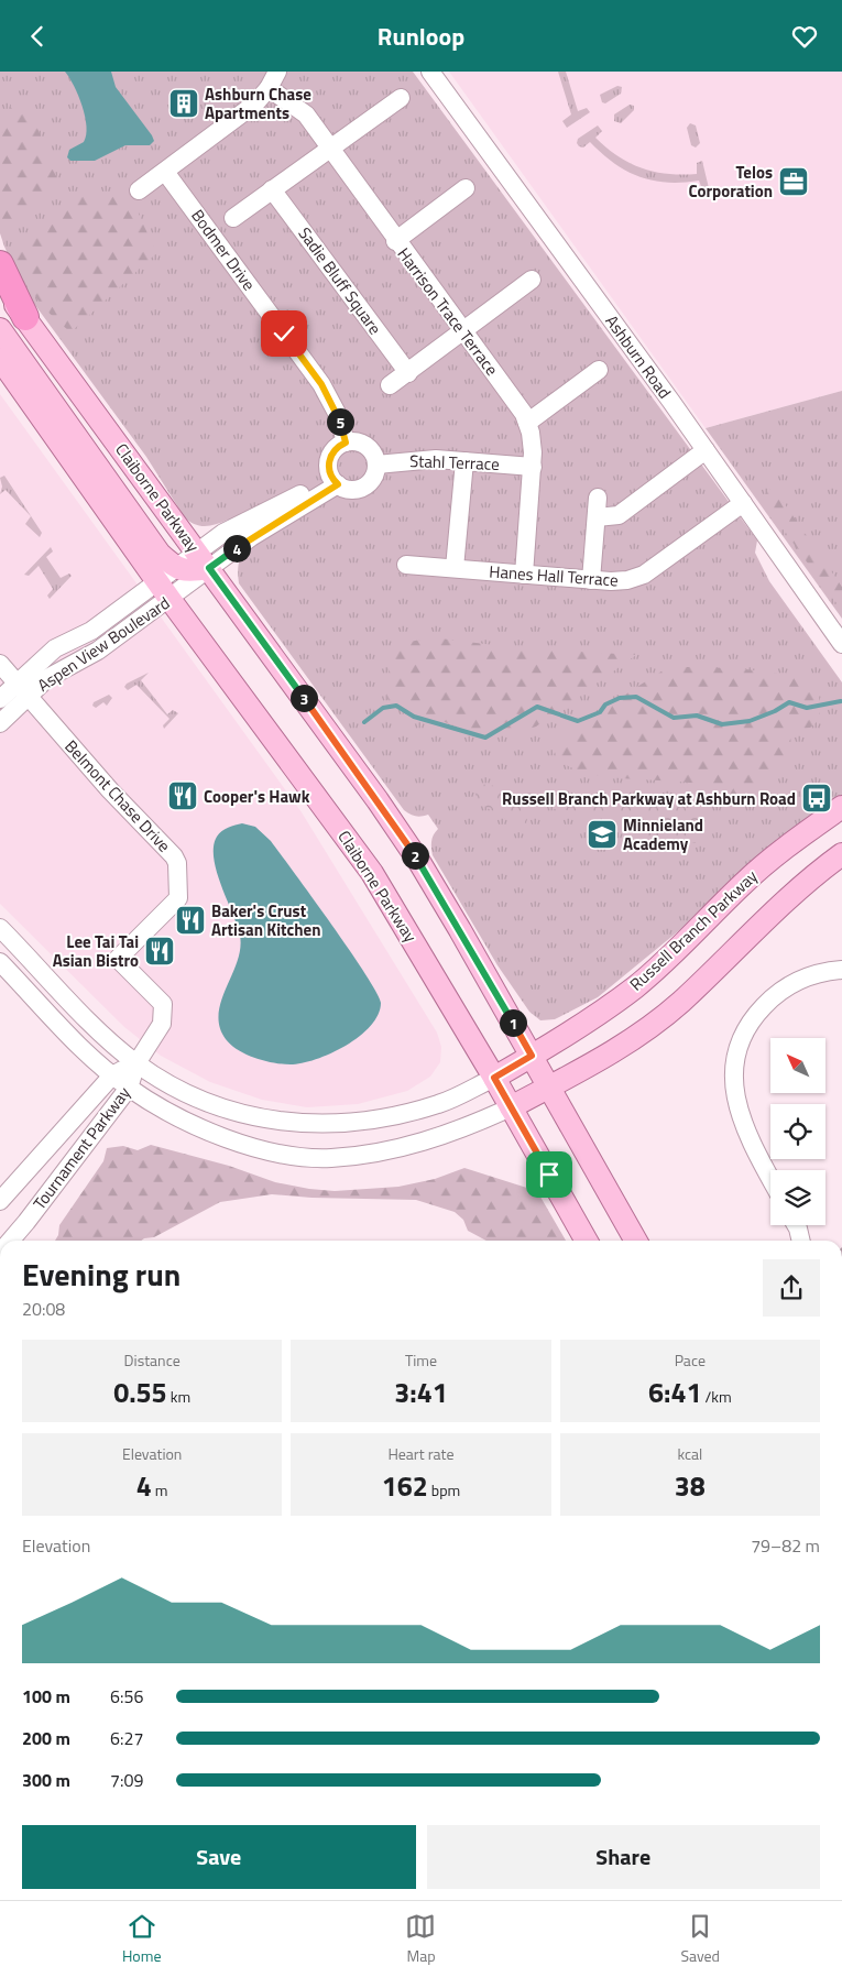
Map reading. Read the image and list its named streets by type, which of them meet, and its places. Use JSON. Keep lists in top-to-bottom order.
{
  "streets": {
    "main road": ["Claiborne Parkway", "Russell Branch Parkway"],
    "street": [
      "Bodmer Drive",
      "Sadie Bluff Square",
      "Harrison Trace Terrace",
      "Ashburn Road",
      "Stahl Terrace",
      "Hanes Hall Terrace",
      "Aspen View Boulevard",
      "Belmont Chase Drive",
      "Tournament Parkway"
    ]
  },
  "crossings": [
    ["Bodmer Drive", "Stahl Terrace"],
    ["Bodmer Drive", "Aspen View Boulevard"],
    ["Harrison Trace Terrace", "Stahl Terrace"],
    ["Harrison Trace Terrace", "Hanes Hall Terrace"],
    ["Ashburn Road", "Hanes Hall Terrace"],
    ["Stahl Terrace", "Aspen View Boulevard"],
    ["Claiborne Parkway", "Aspen View Boulevard"],
    ["Claiborne Parkway", "Russell Branch Parkway"],
    ["Aspen View Boulevard", "Belmont Chase Drive"],
    ["Belmont Chase Drive", "Russell Branch Parkway"],
    ["Belmont Chase Drive", "Tournament Parkway"],
    ["Russell Branch Parkway", "Tournament Parkway"]
  ],
  "places": {
    "building": ["Ashburn Chase Apartments"],
    "office": ["Telos Corporation"],
    "restaurant": ["Cooper's Hawk", "Baker's Crust Artisan Kitchen", "Lee Tai Tai Asian Bistro"],
    "bus stop": ["Russell Branch Parkway at Ashburn Road"],
    "school or university": ["Minnieland Academy"]
  },
  "north": "top left",
  "page": {
    "header": "Runloop",
    "pins": [
      "5",
      "4",
      "3",
      "2",
      "1"
    ],
    "heading": ["Evening run", "20:08"],
    "stats": [
      ["Distance", "0.55 km"],
      ["Time", "3:41"],
      ["Pace", "6:41 /km"],
      ["Elevation", "4 m"],
      ["Heart rate", "162 bpm"],
      ["kcal", "38"]
    ],
    "chart": ["Elevation", "79–82 m"],
    "list": [
      {
        "name": "100 m",
        "note": "6:56"
      },
      {
        "name": "200 m",
        "note": "6:27"
      },
      {
        "name": "300 m",
        "note": "7:09"
      }
    ],
    "buttons": ["Save", "Share"],
    "tabs": ["Home", "Map", "Saved"]
  }
}
